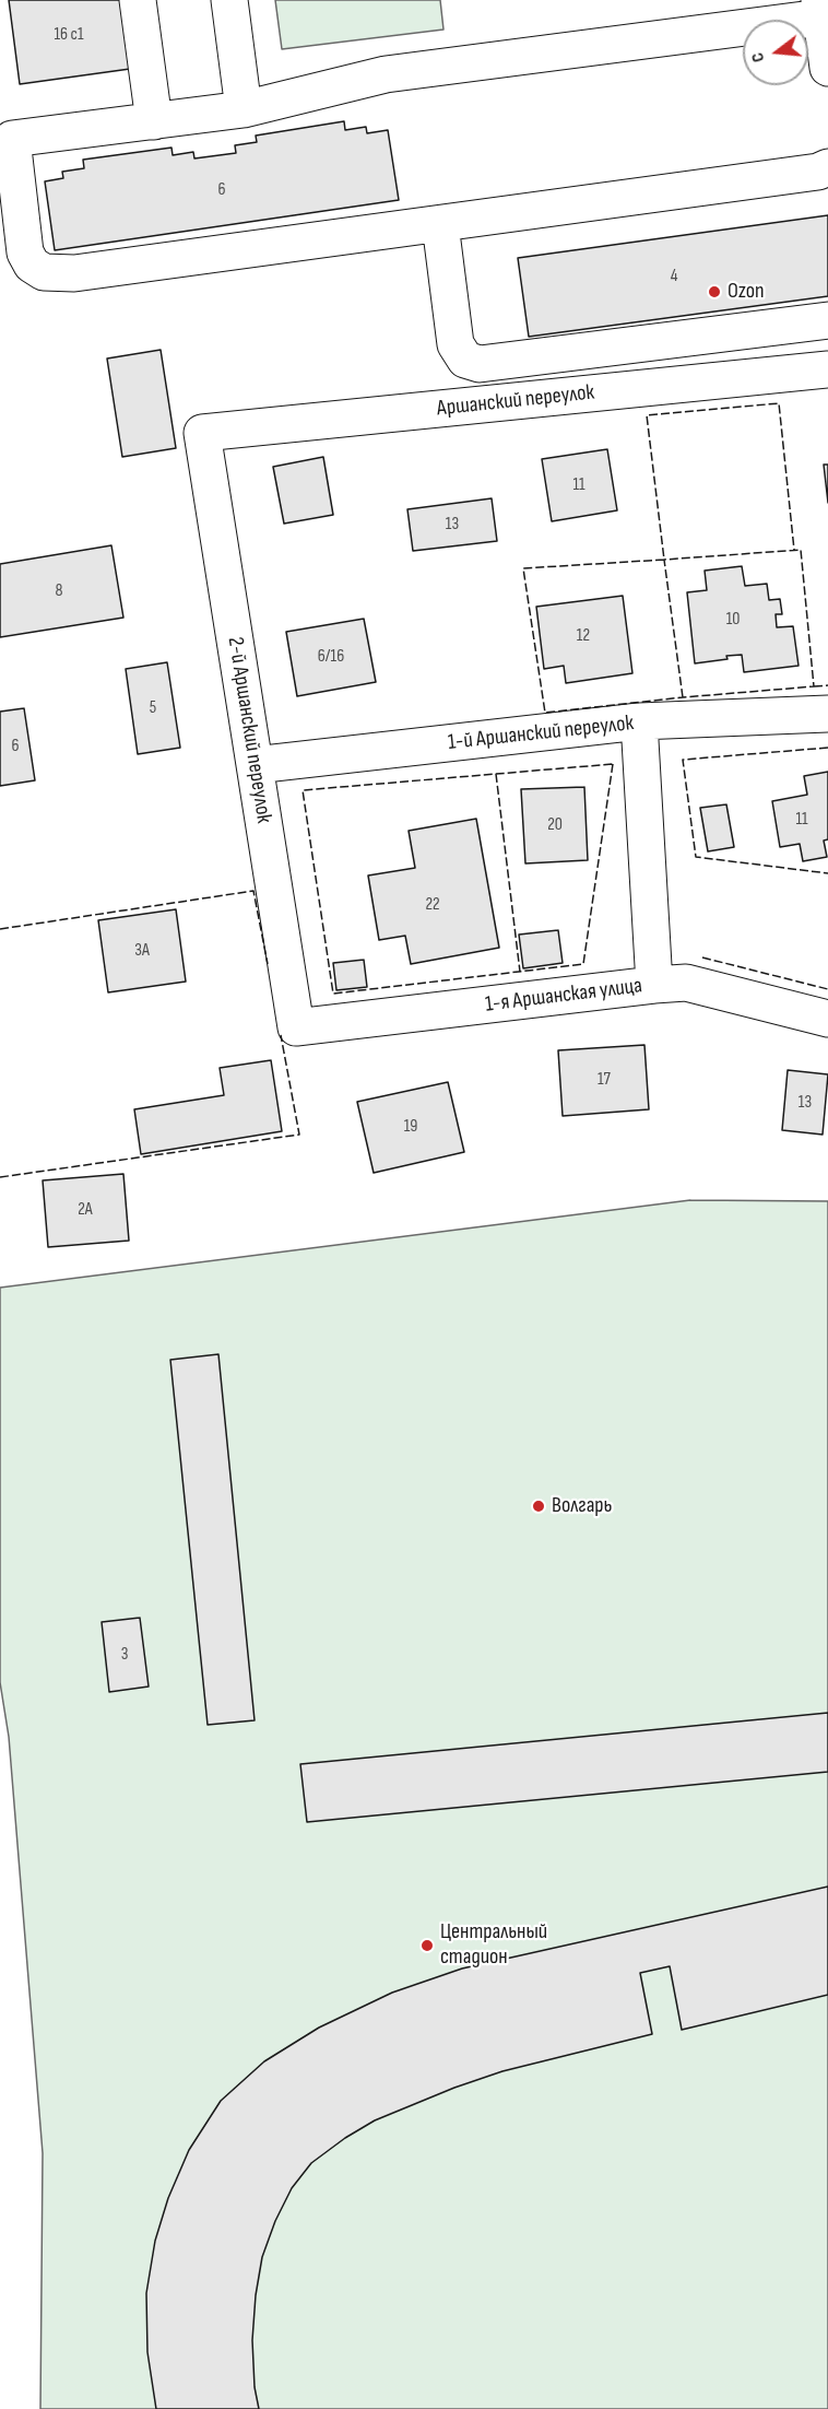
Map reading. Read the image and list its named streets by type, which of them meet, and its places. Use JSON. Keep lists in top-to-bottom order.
{
  "streets": {
    "street": [
      "Аршанский переулок",
      "2-й Аршанский переулок",
      "1-й Аршанский переулок",
      "1-я Аршанская улица"
    ]
  },
  "crossings": [
    ["Аршанский переулок", "2-й Аршанский переулок"],
    ["2-й Аршанский переулок", "1-й Аршанский переулок"],
    ["2-й Аршанский переулок", "1-я Аршанская улица"]
  ],
  "places": ["Ozon", "Волгарь", "Центральный стадион"],
  "house_numbers": [
    "16 с1",
    "6",
    "4",
    "11",
    "13",
    "8",
    "10",
    "12",
    "6/16",
    "5",
    "6",
    "11",
    "20",
    "22",
    "3А",
    "17",
    "13",
    "19",
    "2А",
    "3"
  ],
  "north": "left"
}
